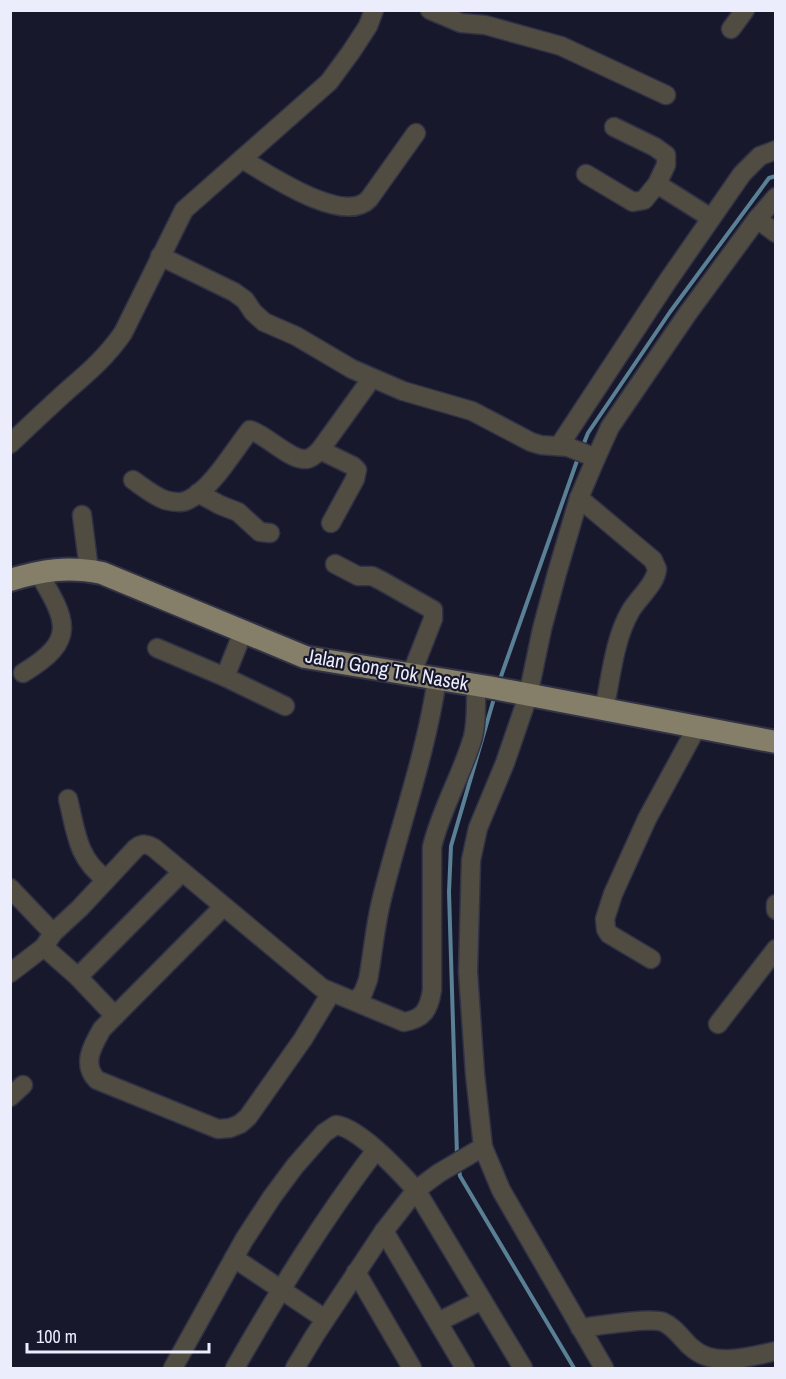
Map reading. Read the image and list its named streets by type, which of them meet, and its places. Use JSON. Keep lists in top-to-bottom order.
{
  "streets": {
    "main road": ["Jalan Gong Tok Nasek"]
  },
  "scale_bar": "100 m"
}
